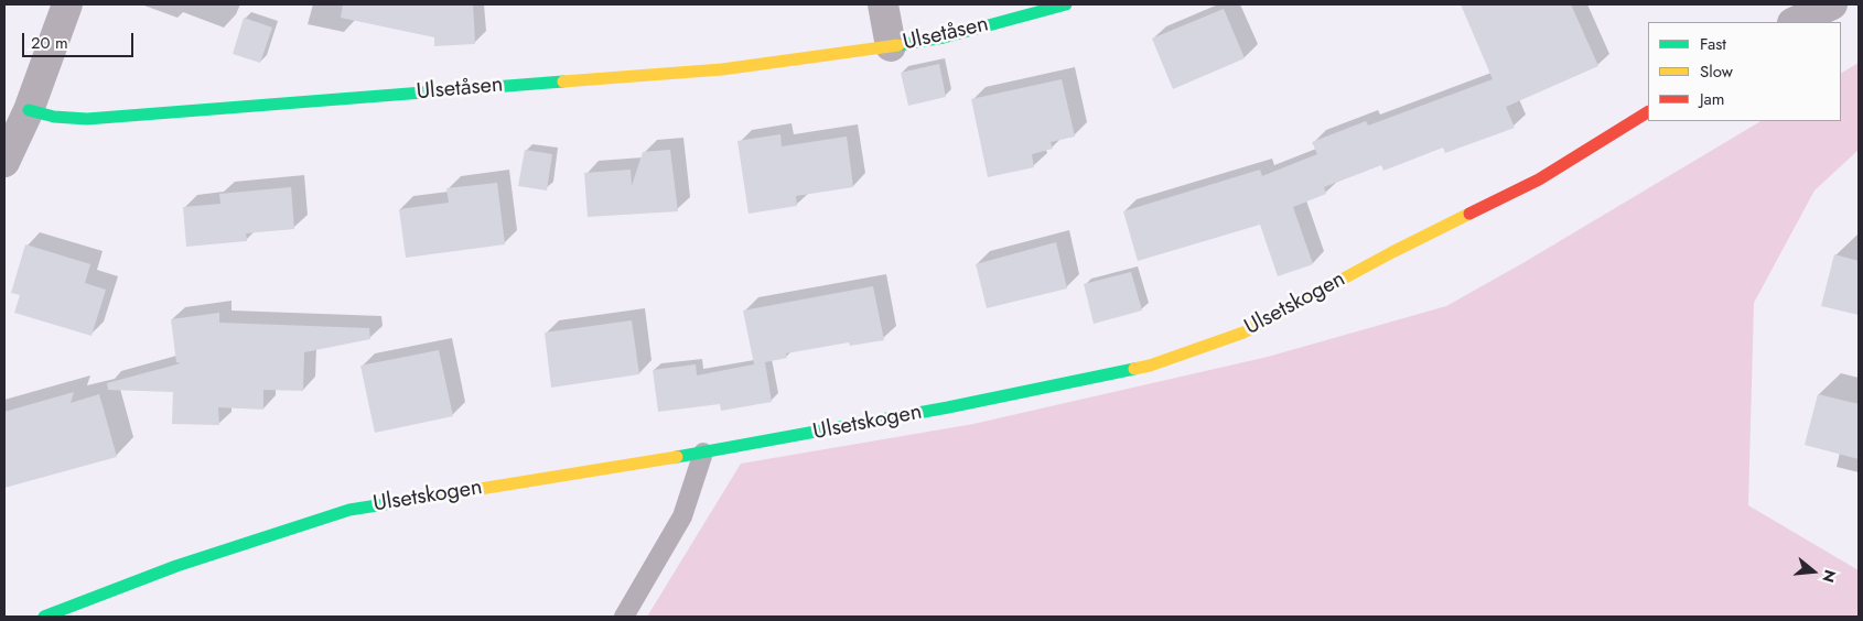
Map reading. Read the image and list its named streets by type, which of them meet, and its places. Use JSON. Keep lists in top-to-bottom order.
{
  "streets": {
    "street": ["Ulsetåsen", "Ulsetskogen"]
  },
  "legend": ["Fast", "Slow", "Jam"],
  "scale_bar": "20 m",
  "north": "right"
}
